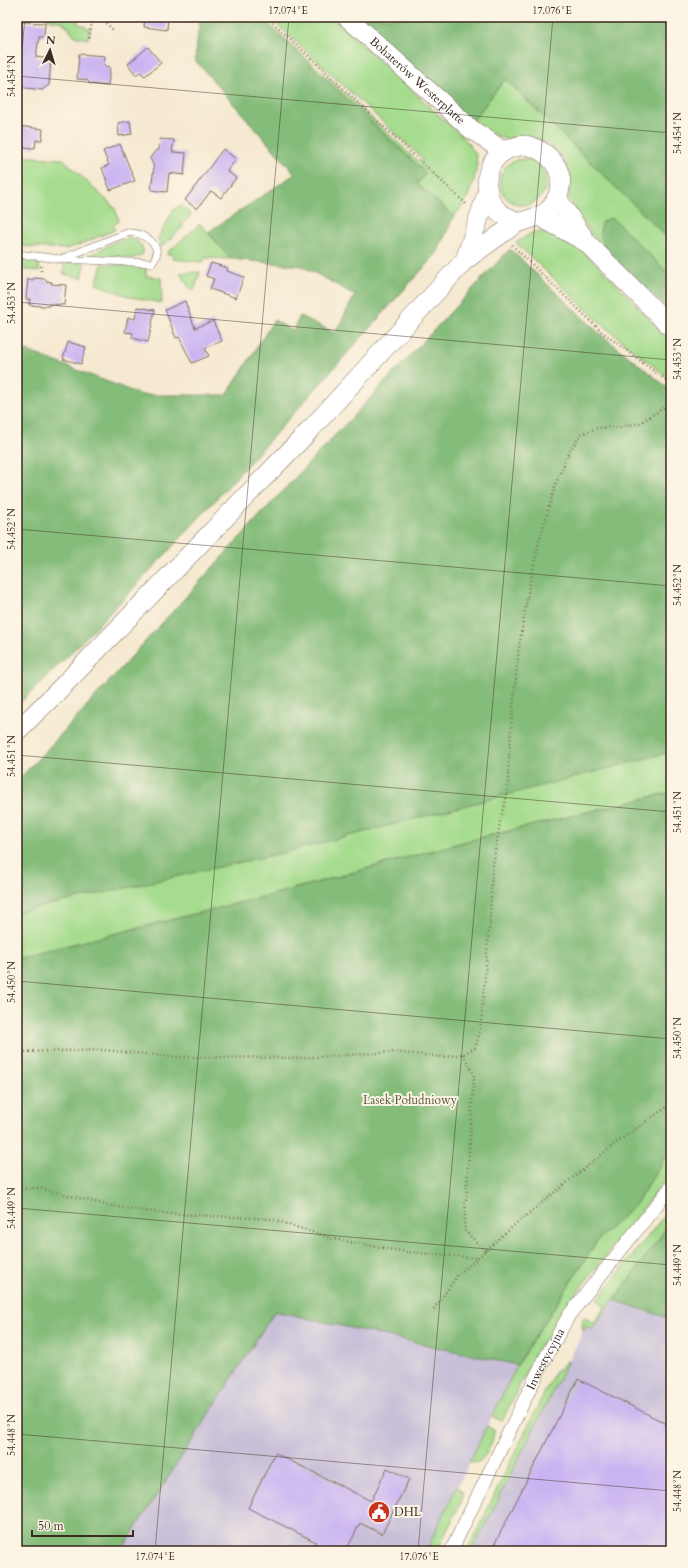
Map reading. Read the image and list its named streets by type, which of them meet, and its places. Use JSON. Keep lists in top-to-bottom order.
{
  "streets": {
    "main road": ["Bohaterów Westerplatte"],
    "street": ["Inwestycyjna"]
  },
  "parks": ["Lasek Południowy"],
  "places": {
    "public building": ["DHL"]
  },
  "scale_bar": "50 m",
  "north": "top",
  "coordinates": [
    "17.074°E",
    "17.076°E",
    "54.454°N",
    "54.453°N",
    "54.452°N",
    "54.451°N",
    "54.450°N",
    "54.449°N",
    "54.448°N"
  ]
}
